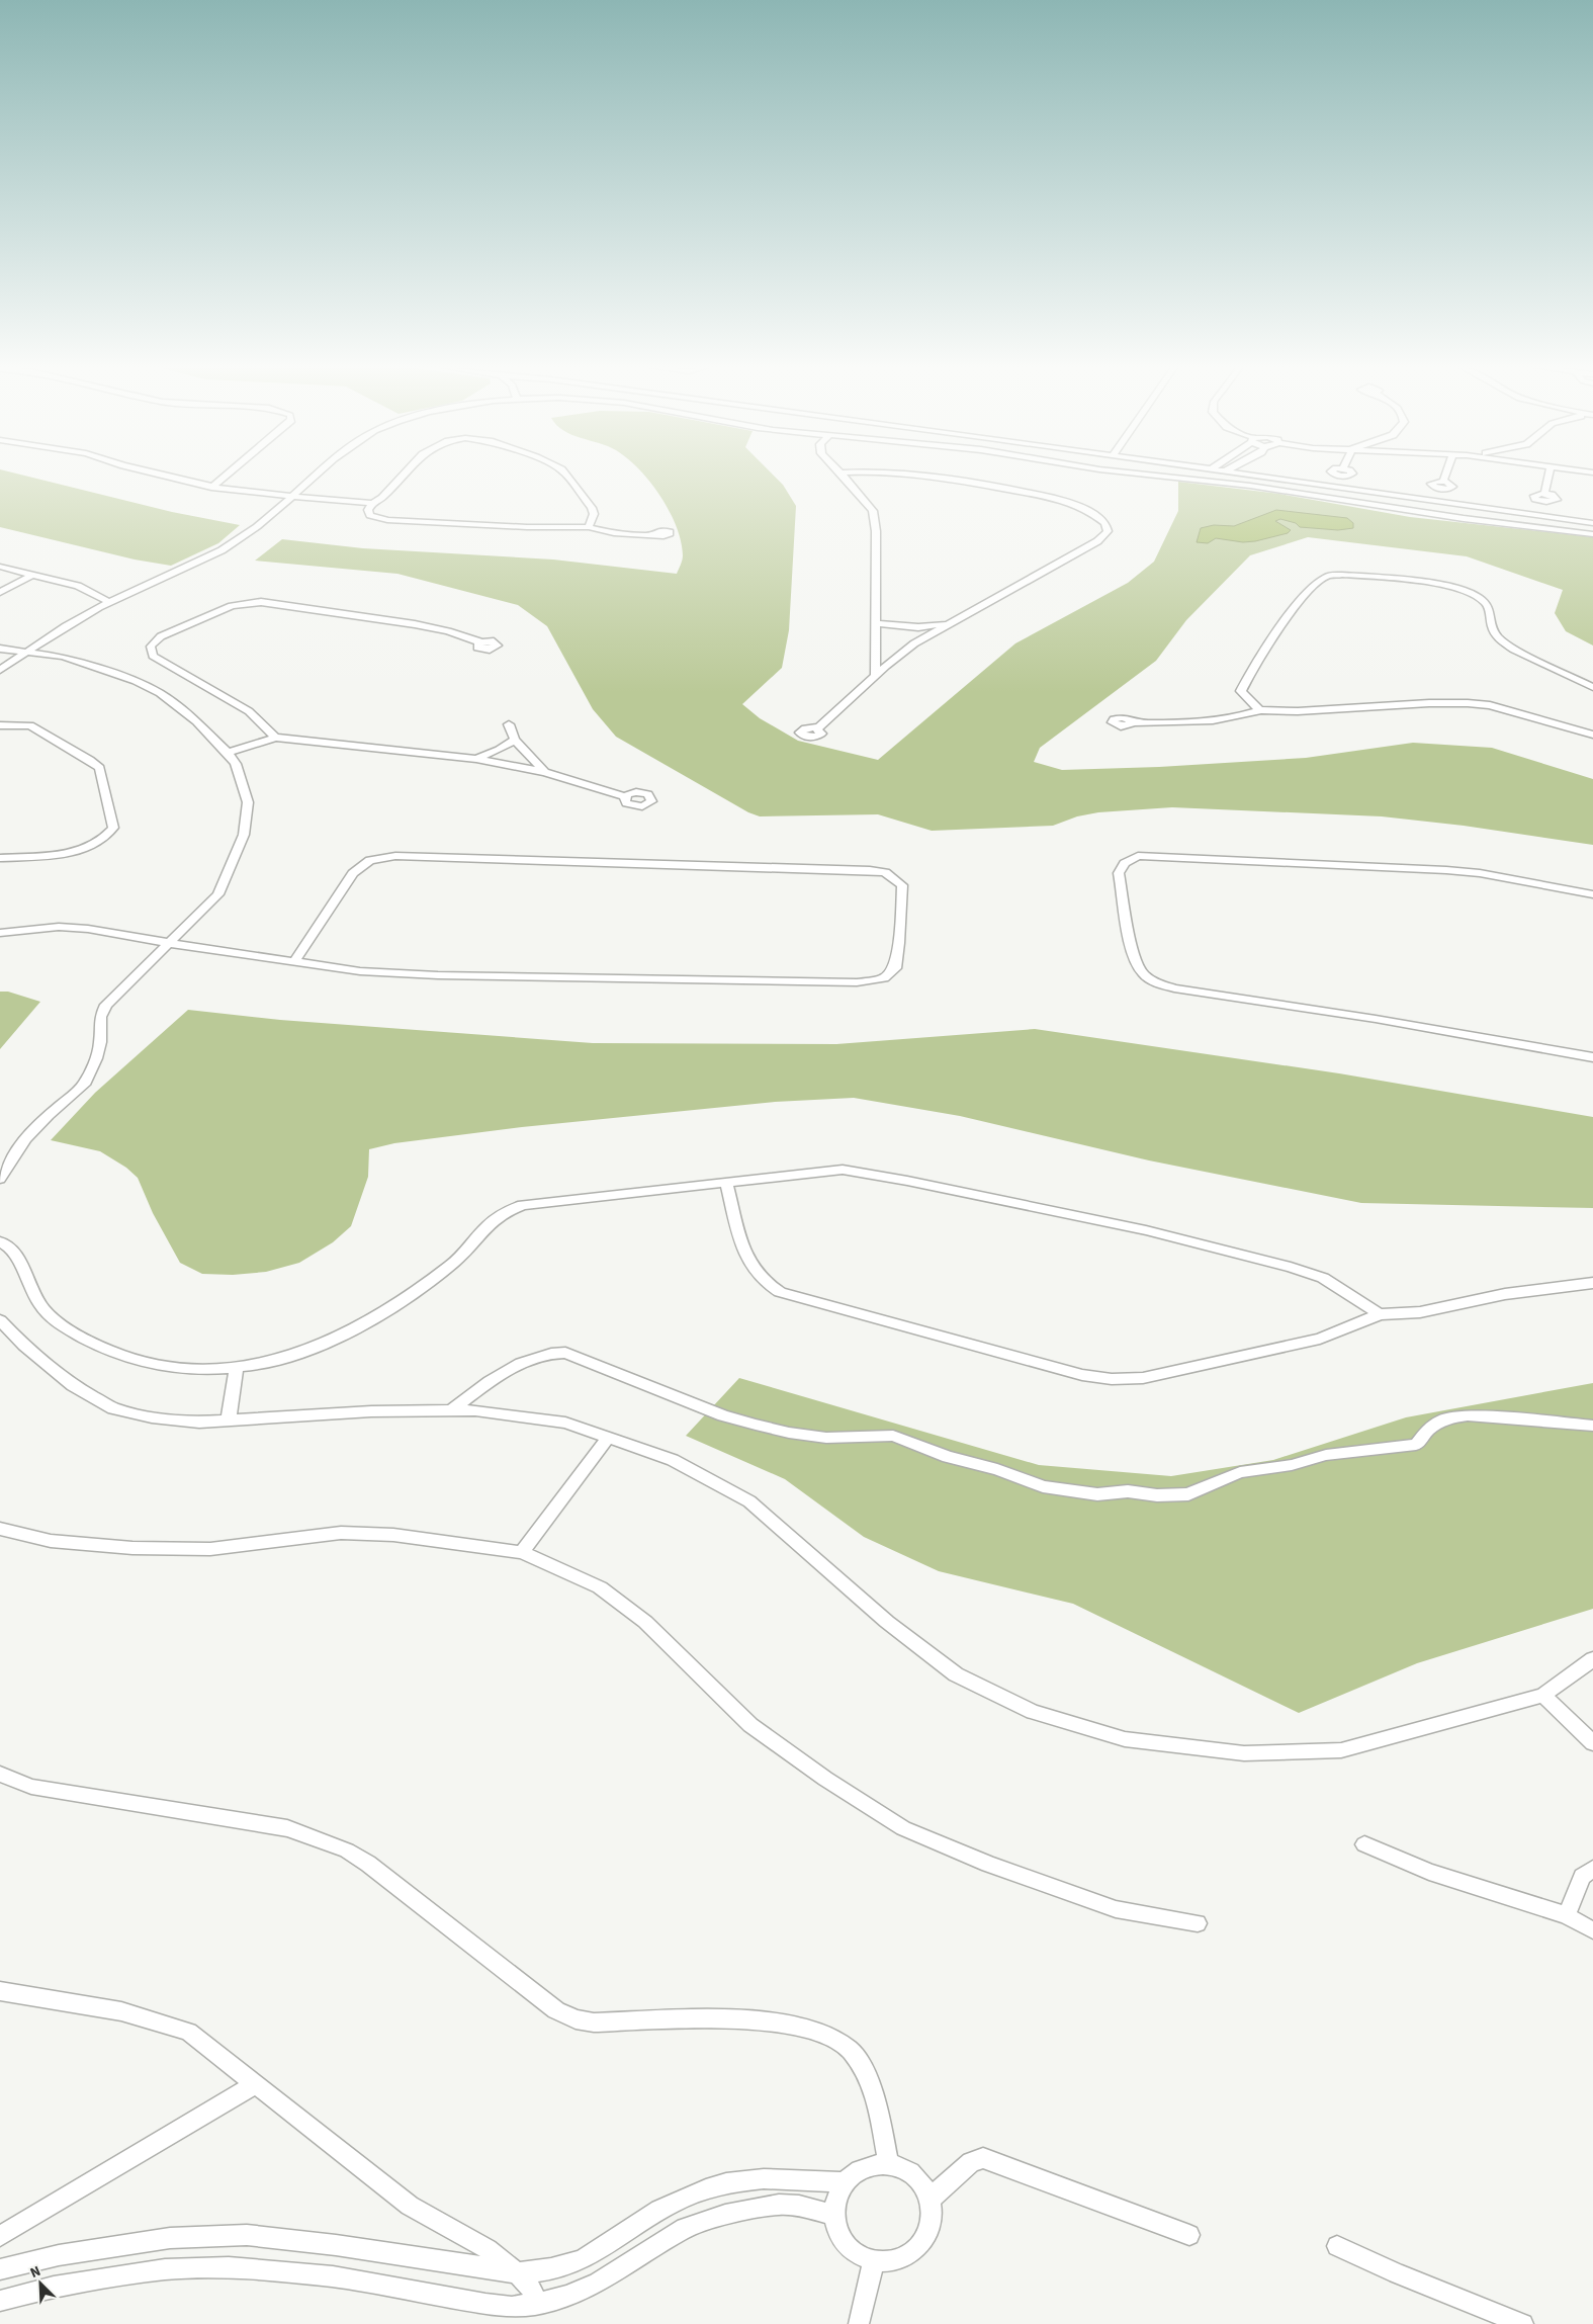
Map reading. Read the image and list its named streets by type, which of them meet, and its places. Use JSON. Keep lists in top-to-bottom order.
{
  "north": "top left"
}
